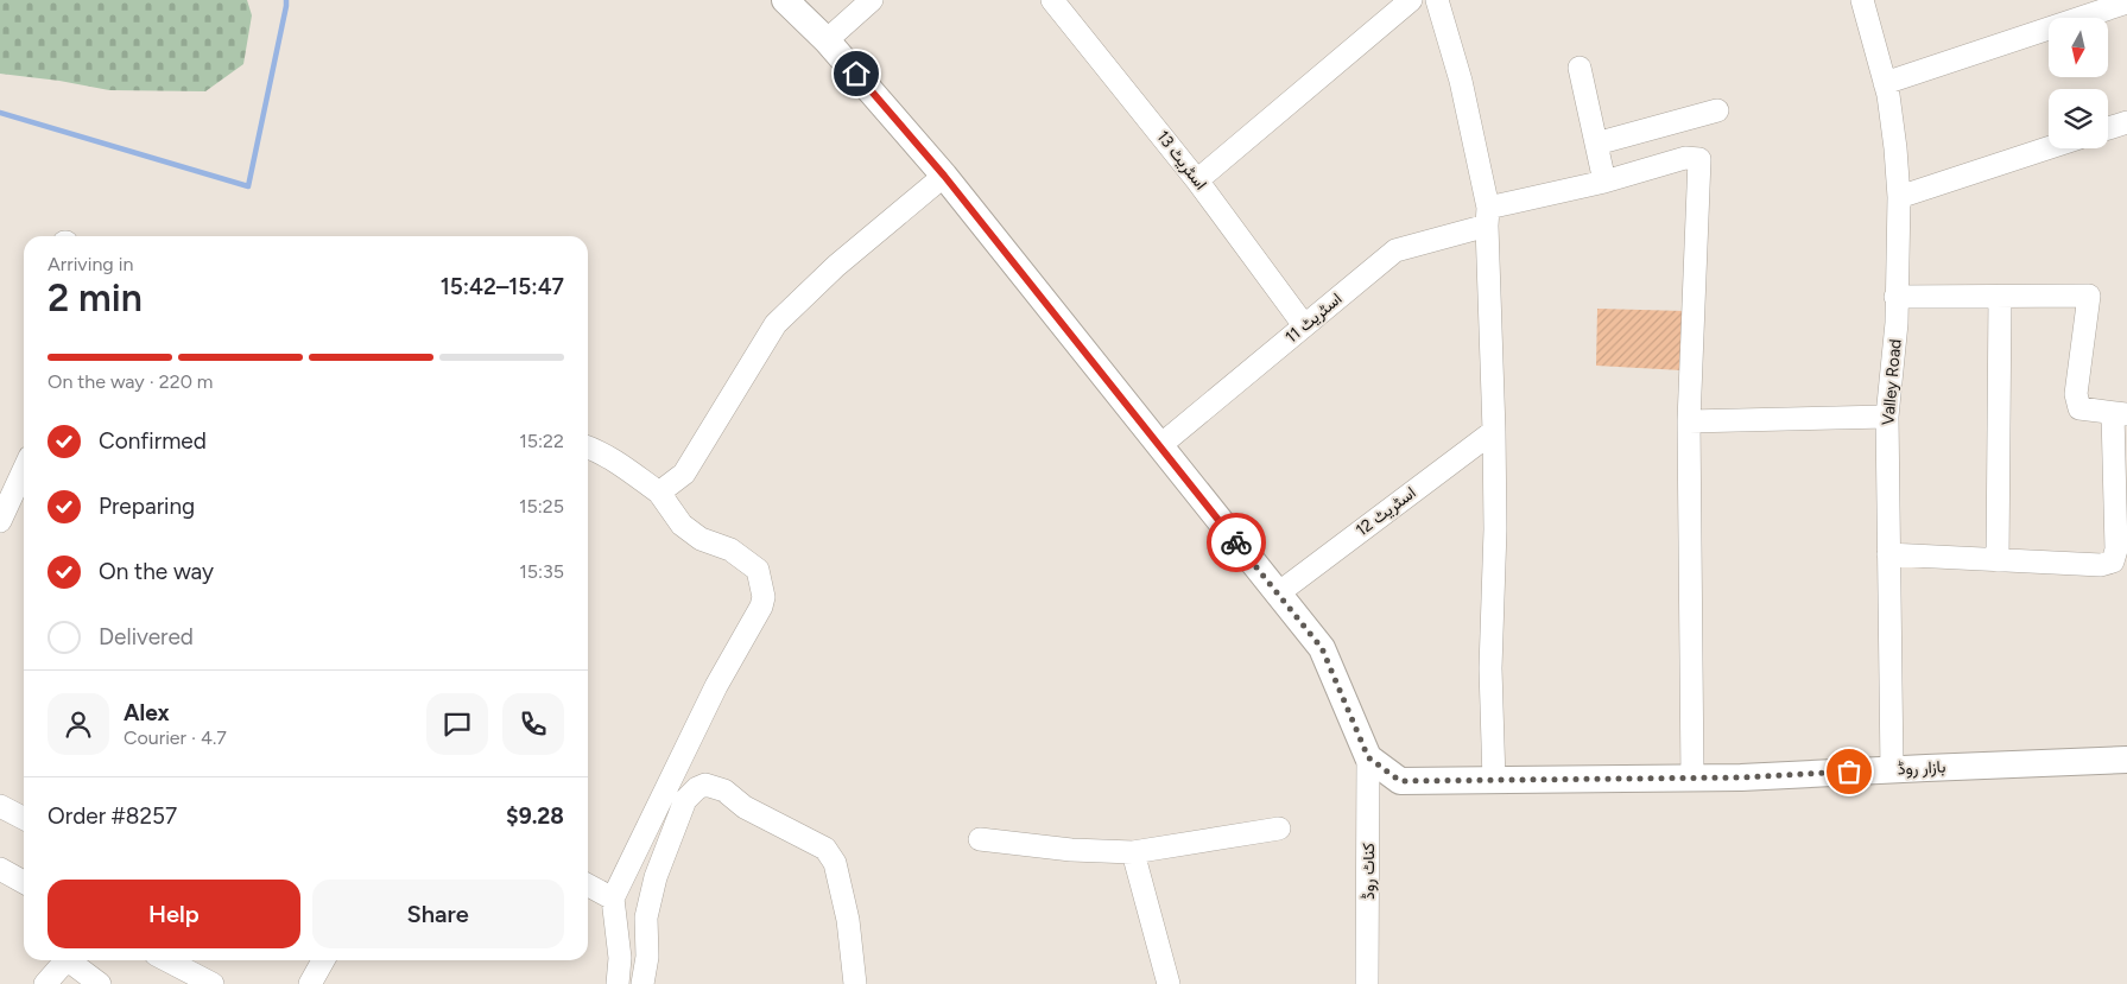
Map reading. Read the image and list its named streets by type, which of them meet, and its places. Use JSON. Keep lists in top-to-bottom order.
{
  "streets": {
    "street": [
      "اسٹریٹ 13",
      "اسٹریٹ 11",
      "Valley Road",
      "اسٹریٹ 12",
      "بازار روڈ",
      "کناٹ روڈ"
    ]
  },
  "crossings": [
    ["اسٹریٹ 13", "اسٹریٹ 11"],
    ["Valley Road", "بازار روڈ"],
    ["بازار روڈ", "کناٹ روڈ"]
  ],
  "north": "bottom",
  "page": {
    "heading": ["2 min", "Arriving in", "15:42–15:47"],
    "panel": [
      "Alex",
      "Courier · 4.7",
      "Order #8257",
      "$9.28"
    ],
    "bar": "On the way · 220 m",
    "list": [
      ["Confirmed", "15:22"],
      ["Preparing", "15:25"],
      ["On the way", "15:35"],
      "Delivered"
    ],
    "buttons": ["Help", "Share"]
  }
}
